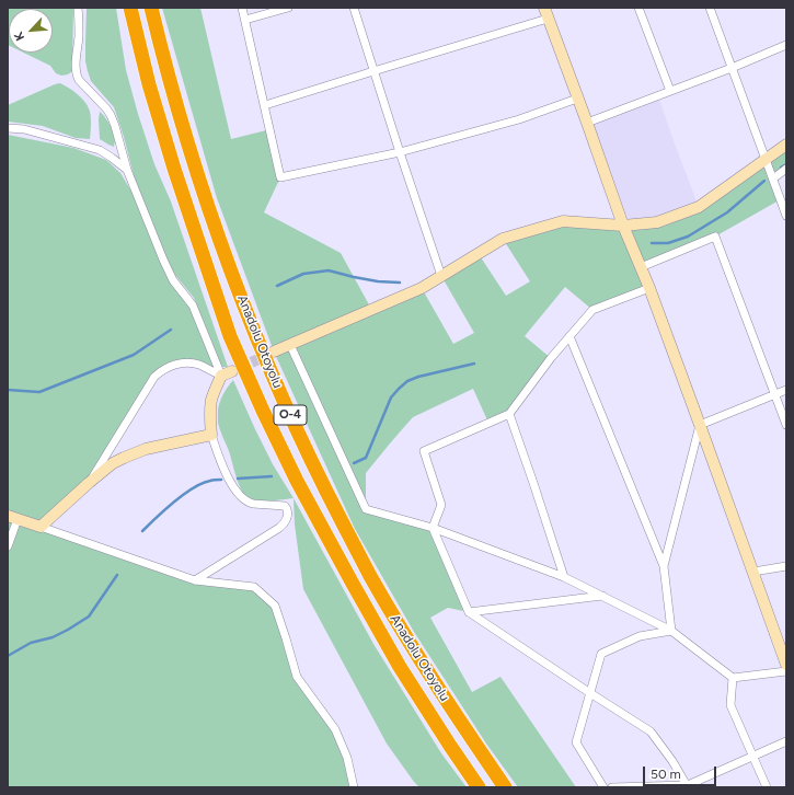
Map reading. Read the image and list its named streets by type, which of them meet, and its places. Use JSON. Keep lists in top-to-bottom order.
{
  "streets": {
    "highway": ["Anadolu Otoyolu", "O-4"]
  },
  "scale_bar": "50 m",
  "north": "bottom left"
}
